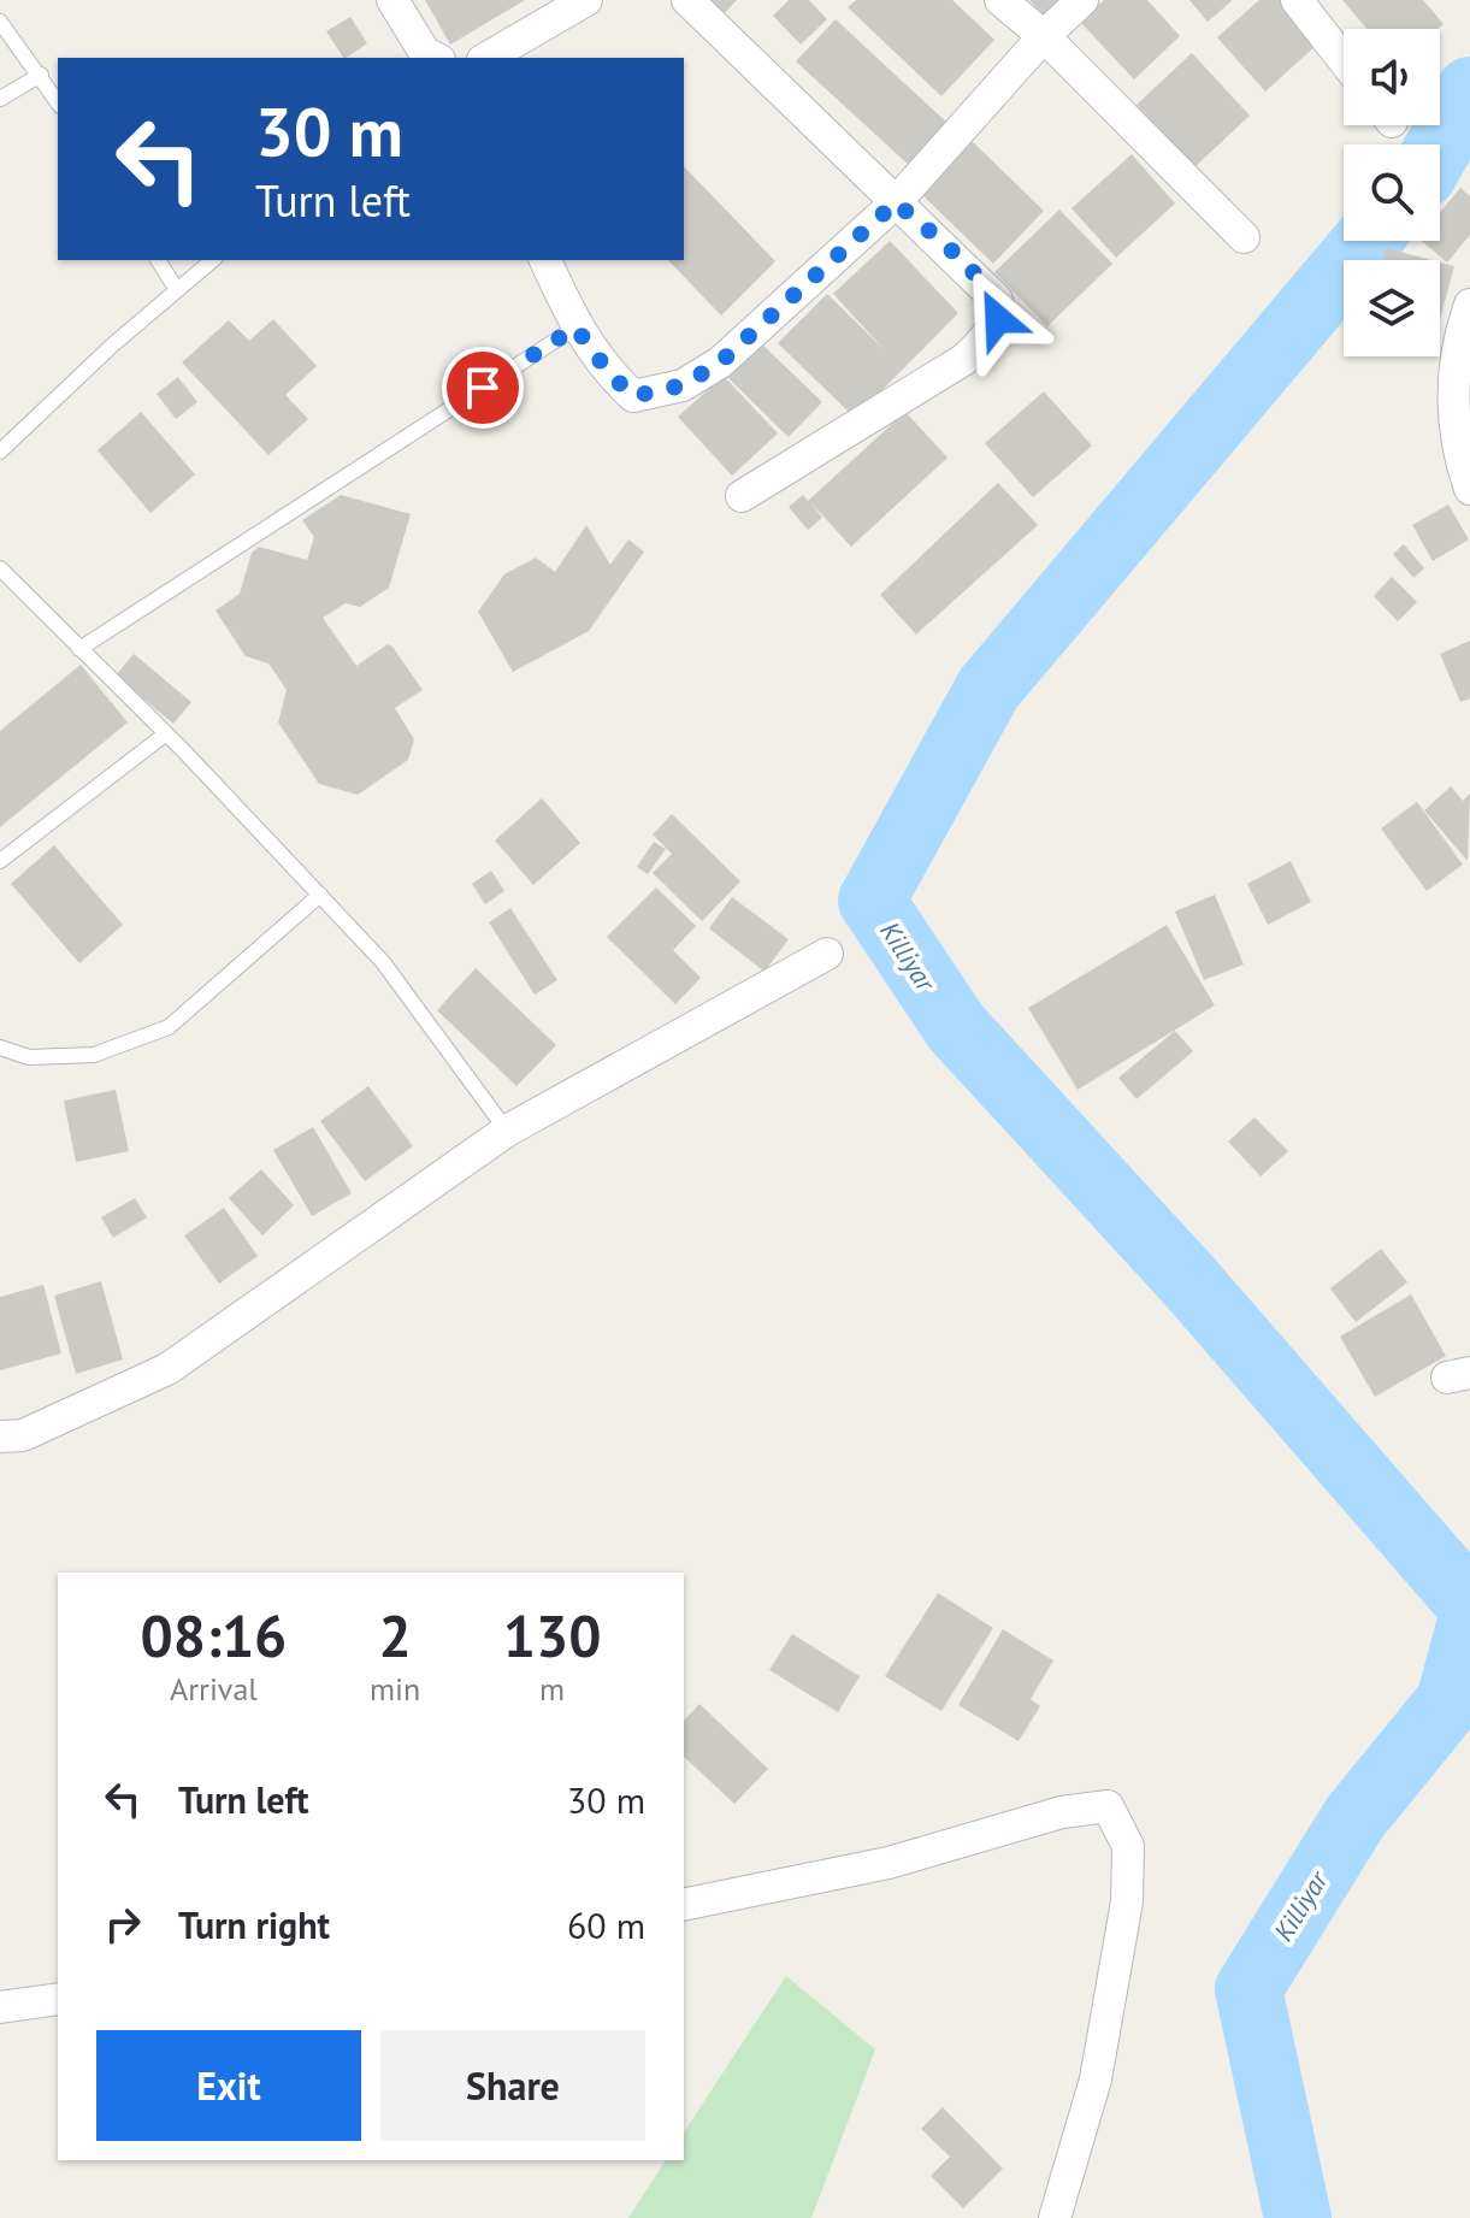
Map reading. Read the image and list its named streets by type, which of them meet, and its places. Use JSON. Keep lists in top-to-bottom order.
{
  "water": ["Killiyar"],
  "page": {
    "turn": ["30 m", "Turn left"],
    "eta": [
      "08:16",
      "Arrival",
      "2",
      "min",
      "130",
      "m"
    ],
    "list": [
      {
        "name": "Turn left",
        "value": "30 m"
      },
      {
        "name": "Turn right",
        "value": "60 m"
      }
    ],
    "buttons": ["Exit", "Share"]
  }
}
